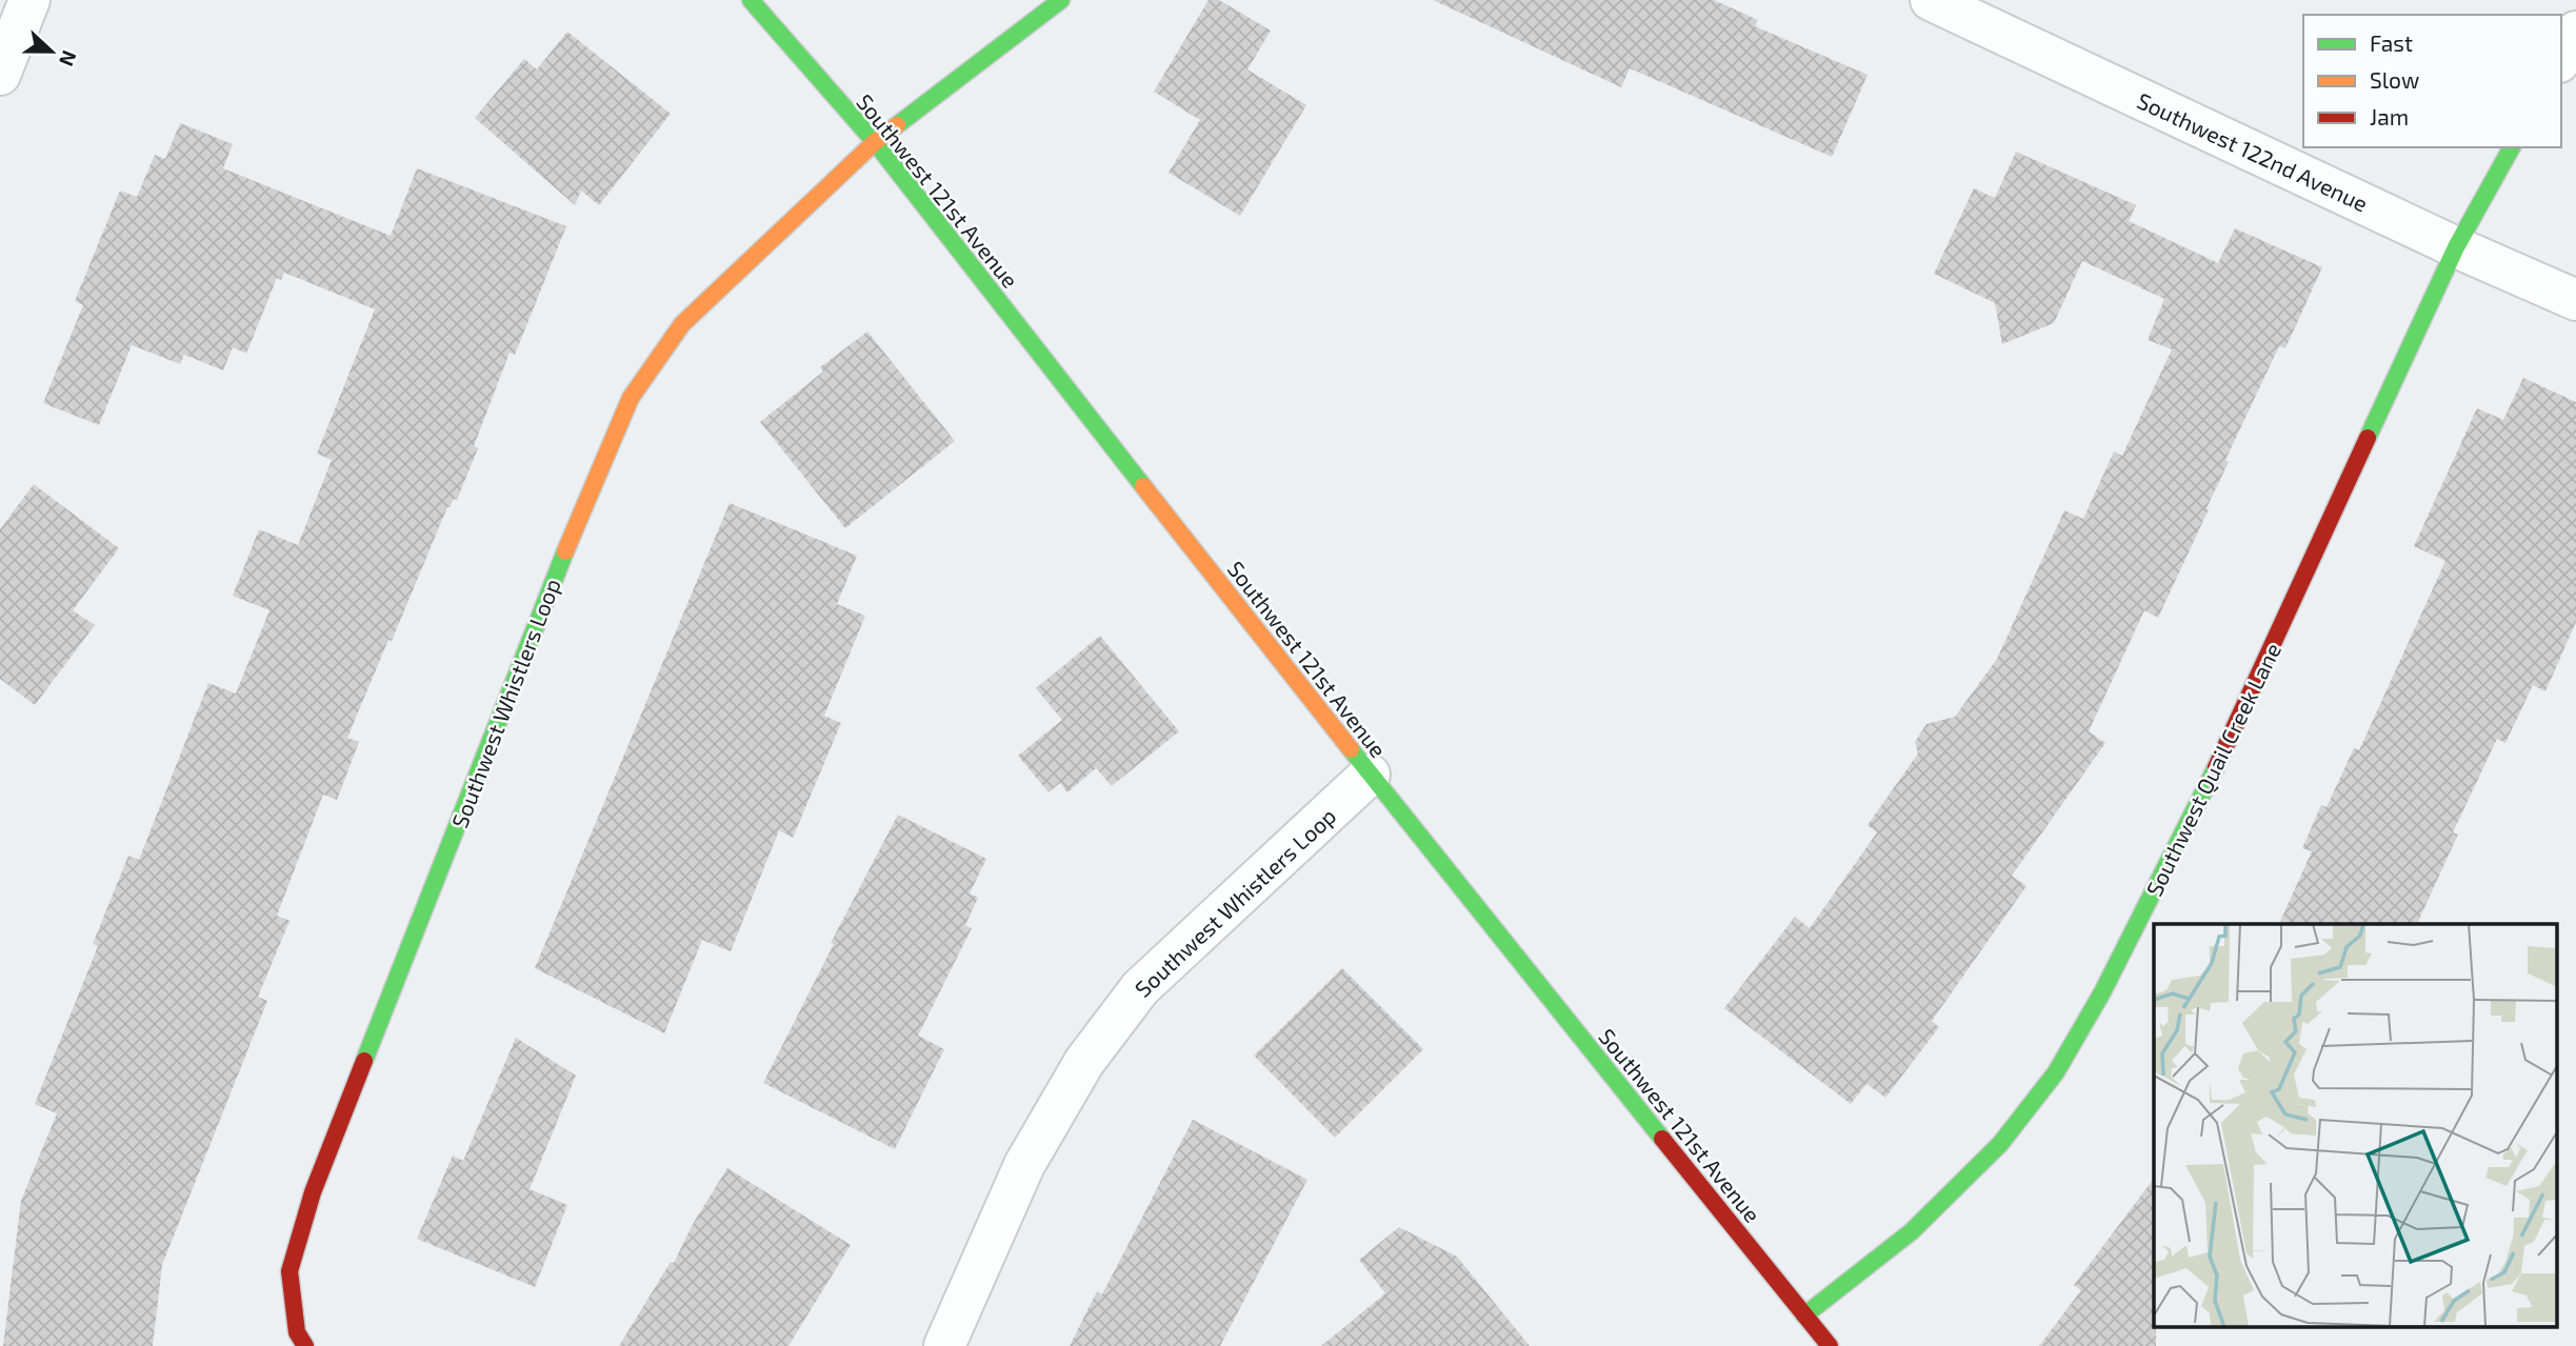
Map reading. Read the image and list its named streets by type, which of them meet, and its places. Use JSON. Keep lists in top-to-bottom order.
{
  "streets": {
    "street": [
      "Southwest 122nd Avenue",
      "Southwest 121st Avenue",
      "Southwest Whistlers Loop",
      "Southwest Quail Creek Lane"
    ]
  },
  "crossings": [
    ["Southwest 122nd Avenue", "Southwest Quail Creek Lane"],
    ["Southwest 121st Avenue", "Southwest Whistlers Loop"],
    ["Southwest 121st Avenue", "Southwest Quail Creek Lane"]
  ],
  "legend": ["Fast", "Slow", "Jam"],
  "north": "right"
}
